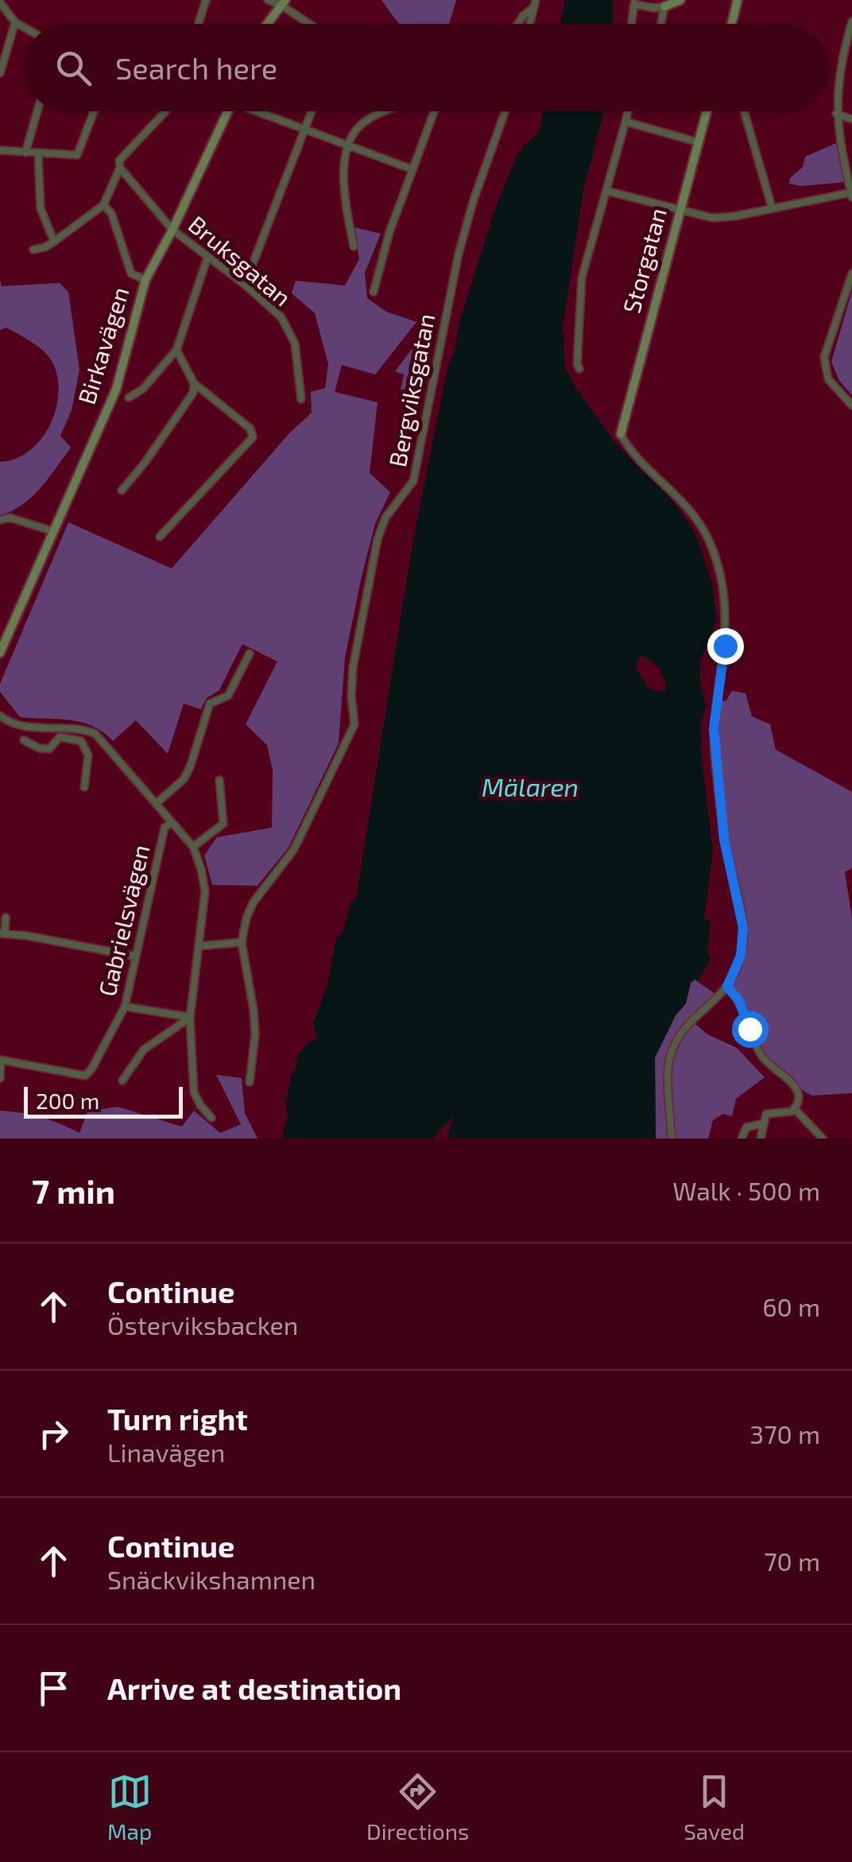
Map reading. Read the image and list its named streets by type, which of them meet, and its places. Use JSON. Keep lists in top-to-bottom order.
{
  "streets": {
    "street": [
      "Storgatan",
      "Bruksgatan",
      "Birkavägen",
      "Bergviksgatan",
      "Gabrielsvägen"
    ]
  },
  "crossings": [
    ["Bruksgatan", "Birkavägen"]
  ],
  "water": ["Mälaren"],
  "scale_bar": "200 m",
  "page": {
    "search": "Search here",
    "scale": "200 m",
    "heading": ["7 min", "Walk · 500 m"],
    "list": [
      ["Continue", "Österviksbacken", "60 m"],
      ["Turn right", "Linavägen", "370 m"],
      ["Continue", "Snäckvikshamnen", "70 m"],
      "Arrive at destination"
    ],
    "nav": ["Map", "Directions", "Saved"]
  }
}
